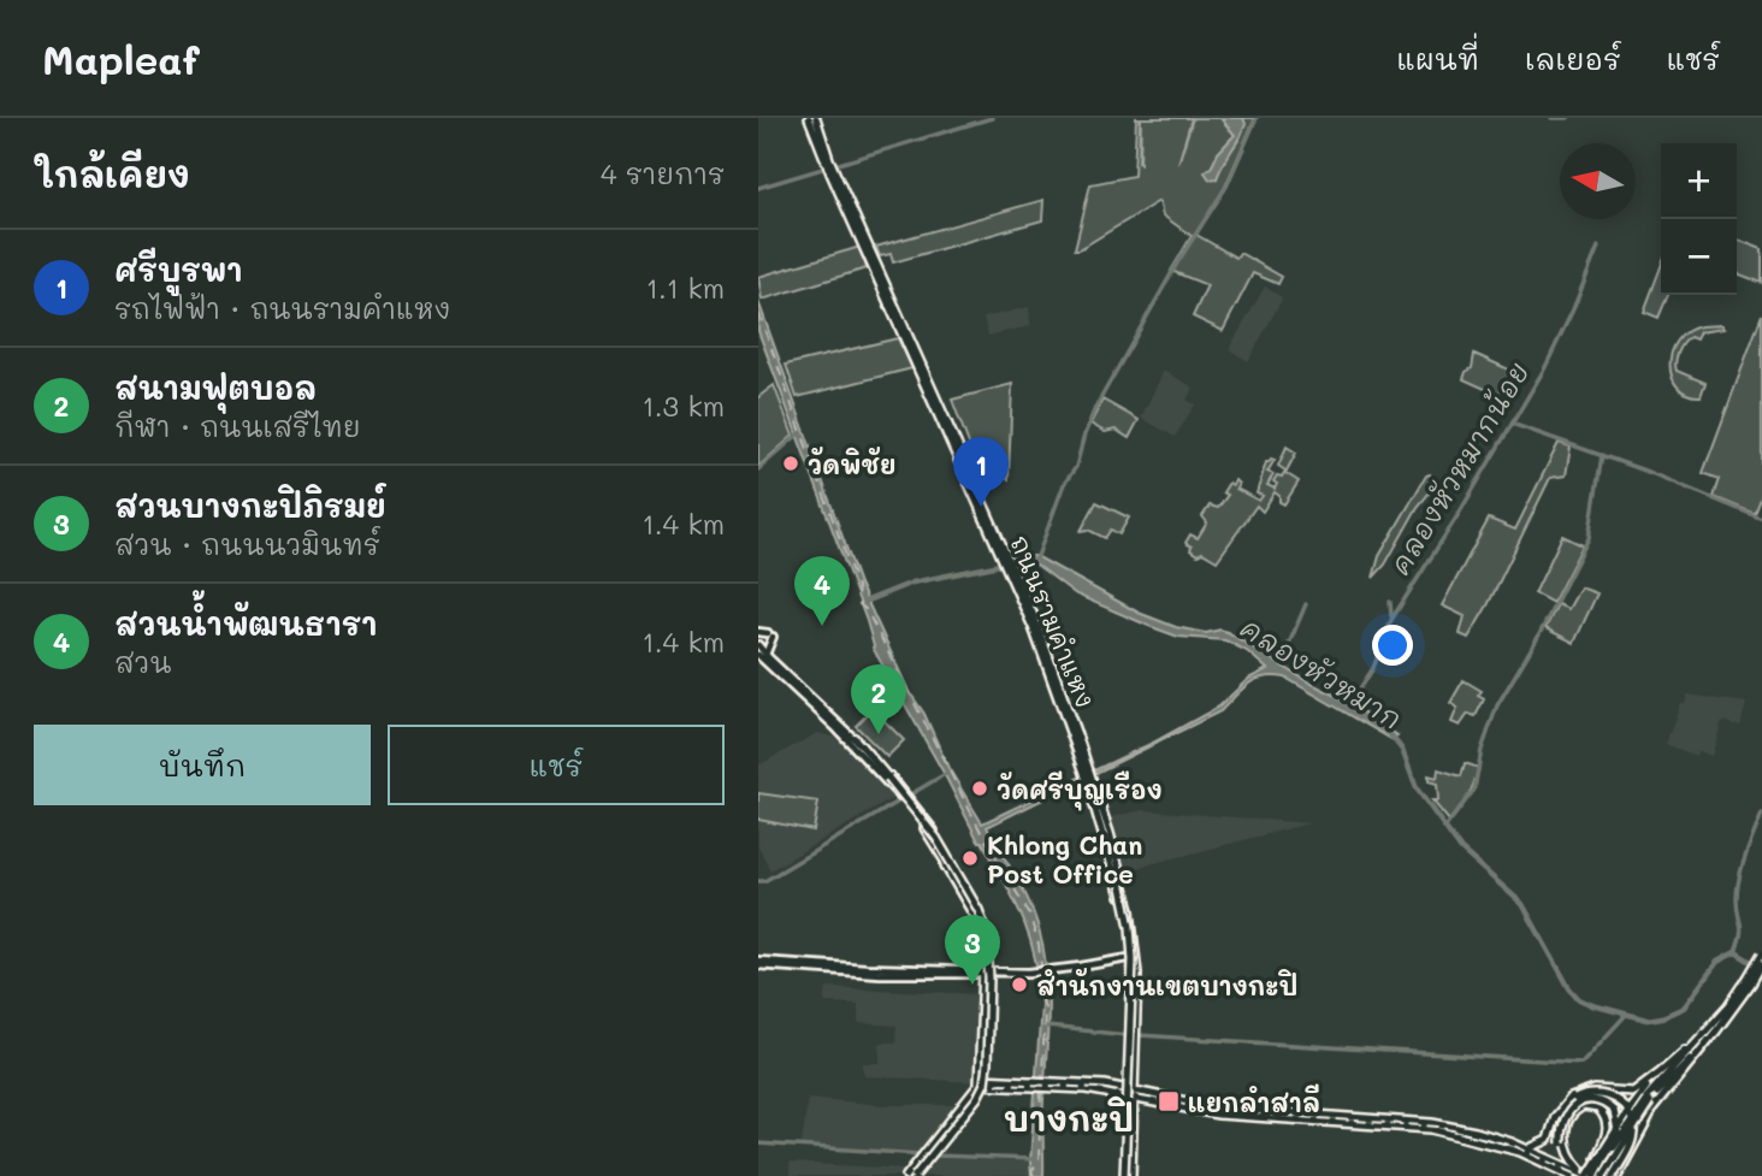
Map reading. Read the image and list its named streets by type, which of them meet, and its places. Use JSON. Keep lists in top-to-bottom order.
{
  "streets": {
    "main road": ["ถนนรามคำแหง"]
  },
  "districts": ["บางกะปิ"],
  "water": ["คลองหัวหมากน้อย", "คลองหัวหมาก"],
  "places": {
    "other": [
      "วัดพิชัย",
      "วัดศรีบุญเรือง",
      "Khlong Chan Post Office",
      "สำนักงานเขตบางกะปิ"
    ],
    "transit": ["แยกลำสาลี"]
  },
  "north": "left",
  "page": {
    "header": "Mapleaf",
    "nav": ["แผนที่", "เลเยอร์", "แชร์"],
    "heading": ["ใกล้เคียง", "4 รายการ"],
    "map_buttons": ["+", "−"],
    "list": [
      {
        "mark": "1",
        "name": "ศรีบูรพา",
        "note": "รถไฟฟ้า · ถนนรามคำแหง",
        "value": "1.1 km"
      },
      {
        "mark": "2",
        "name": "สนามฟุตบอล",
        "note": "กีฬา · ถนนเสรีไทย",
        "value": "1.3 km"
      },
      {
        "mark": "3",
        "name": "สวนบางกะปิภิรมย์",
        "note": "สวน · ถนนนวมินทร์",
        "value": "1.4 km"
      },
      {
        "mark": "4",
        "name": "สวนน้ำพัฒนธารา",
        "note": "สวน",
        "value": "1.4 km"
      }
    ],
    "pins": [
      "1",
      "4",
      "2",
      "3"
    ],
    "buttons": ["บันทึก", "แชร์"]
  }
}
